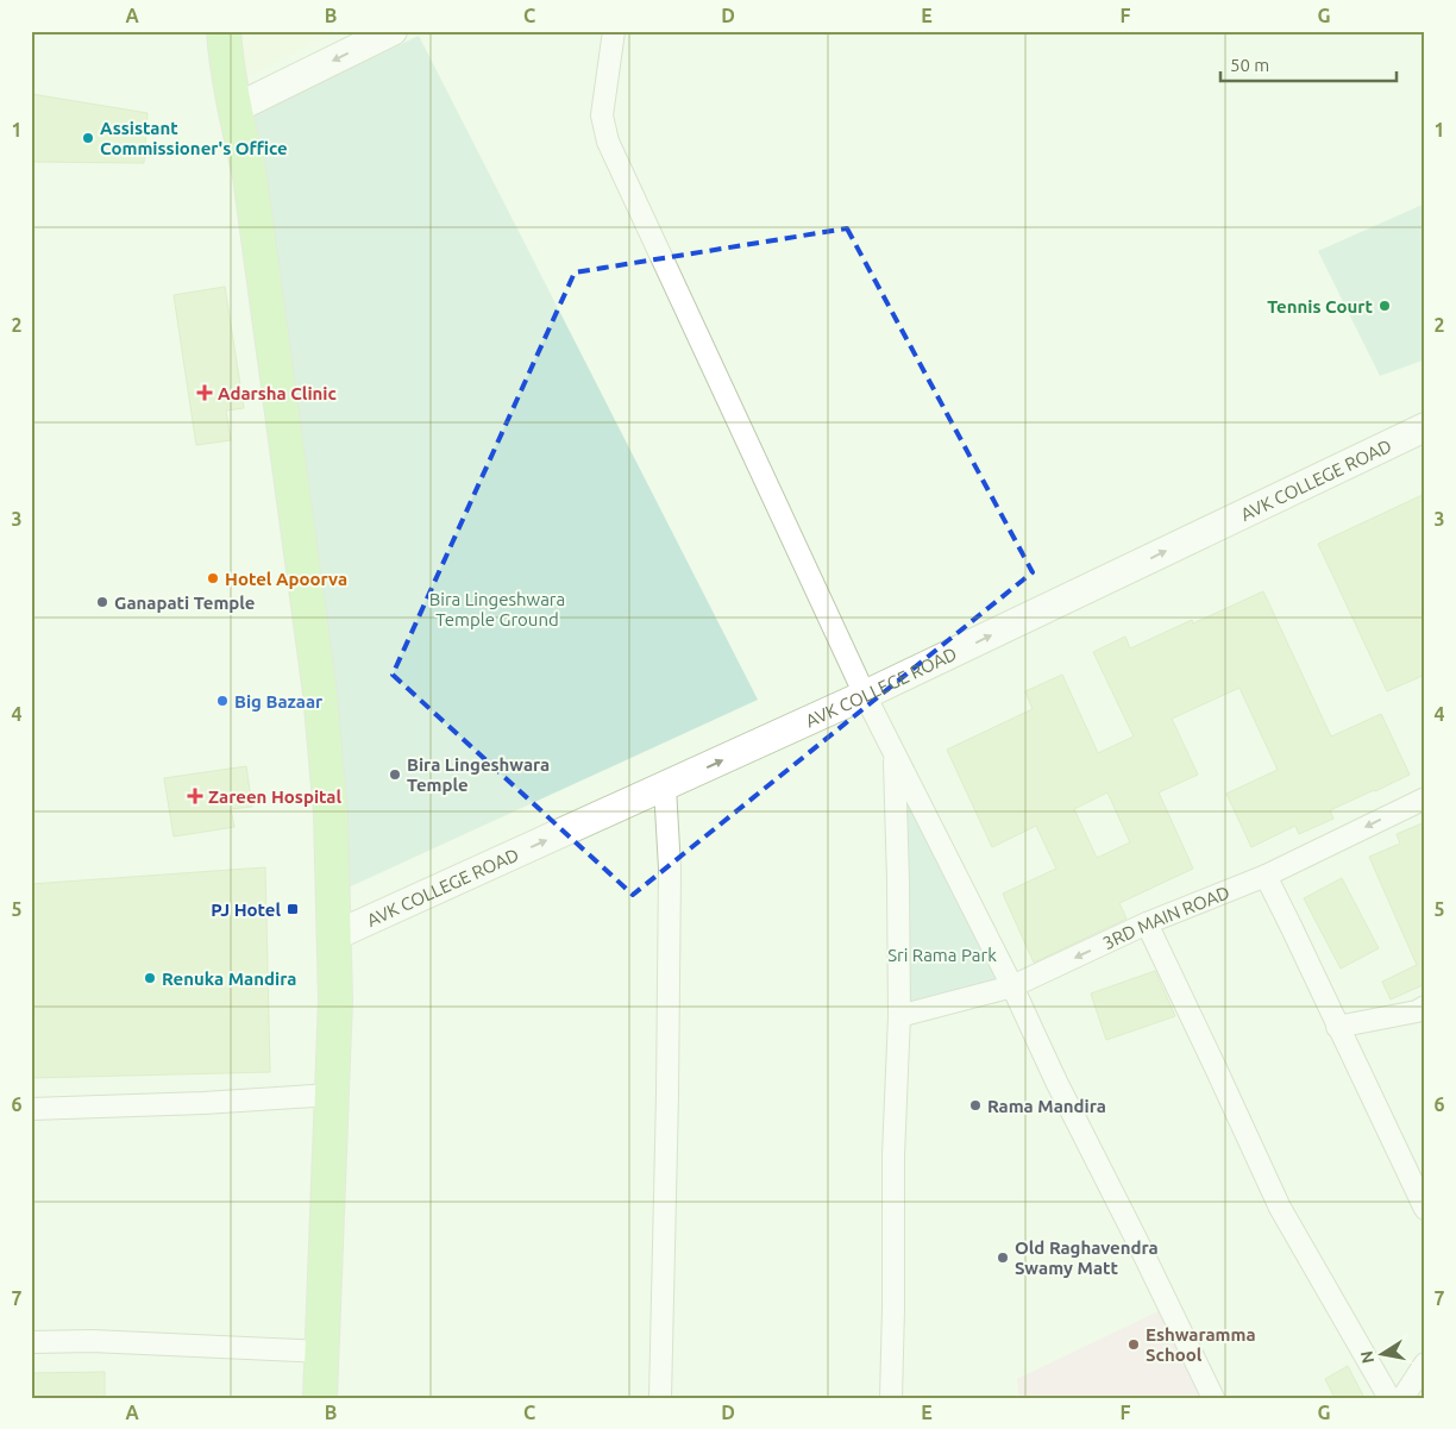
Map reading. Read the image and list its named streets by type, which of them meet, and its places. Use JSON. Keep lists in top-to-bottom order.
{
  "streets": {
    "main road": ["AVK COLLEGE ROAD"],
    "street": ["3RD MAIN ROAD"]
  },
  "one_way": ["AVK COLLEGE ROAD", "3RD MAIN ROAD"],
  "parks": ["Bira Lingeshwara Temple Ground", "Sri Rama Park"],
  "places": {
    "other": [
      "Assistant Commissioner's Office",
      "Tennis Court",
      "Hotel Apoorva",
      "Ganapati Temple",
      "Big Bazaar",
      "Bira Lingeshwara Temple",
      "Renuka Mandira",
      "Rama Mandira",
      "Old Raghavendra Swamy Matt",
      "Eshwaramma School"
    ],
    "health": ["Adarsha Clinic", "Zareen Hospital"],
    "transit": ["PJ Hotel"]
  },
  "scale_bar": "50 m",
  "north": "left",
  "grid": {
    "columns": [
      "A",
      "B",
      "C",
      "D",
      "E",
      "F",
      "G"
    ],
    "rows": [
      "1",
      "2",
      "3",
      "4",
      "5",
      "6",
      "7"
    ]
  }
}
